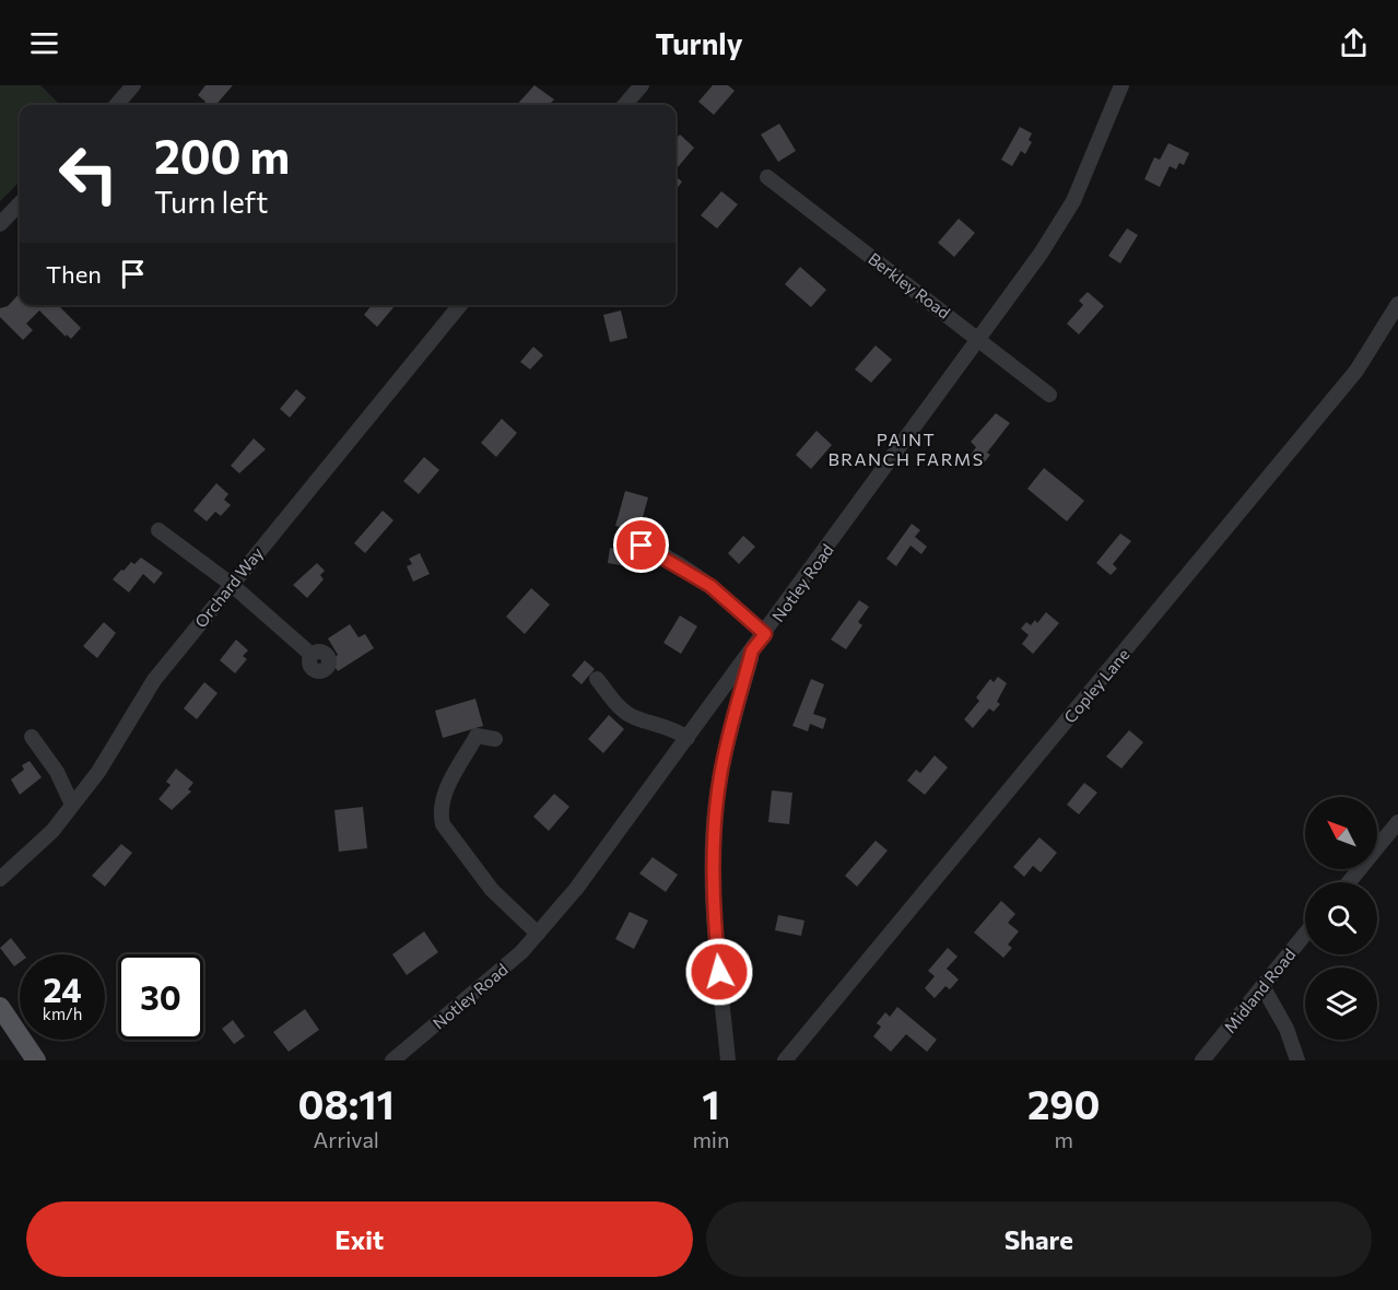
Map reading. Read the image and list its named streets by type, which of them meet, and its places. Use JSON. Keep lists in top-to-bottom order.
{
  "streets": {
    "street": [
      "Berkley Road",
      "Notley Road",
      "Orchard Way",
      "Copley Lane",
      "Midland Road"
    ]
  },
  "crossings": [
    ["Berkley Road", "Notley Road"]
  ],
  "districts": ["PAINT BRANCH FARMS"],
  "north": "top left",
  "page": {
    "header": "Turnly",
    "turn": ["200 m", "Turn left"],
    "then": "Then",
    "speed": "24 km/h",
    "limit": "30",
    "eta": [
      "08:11",
      "Arrival",
      "1",
      "min",
      "290",
      "m"
    ],
    "buttons": ["Exit", "Share"]
  }
}
